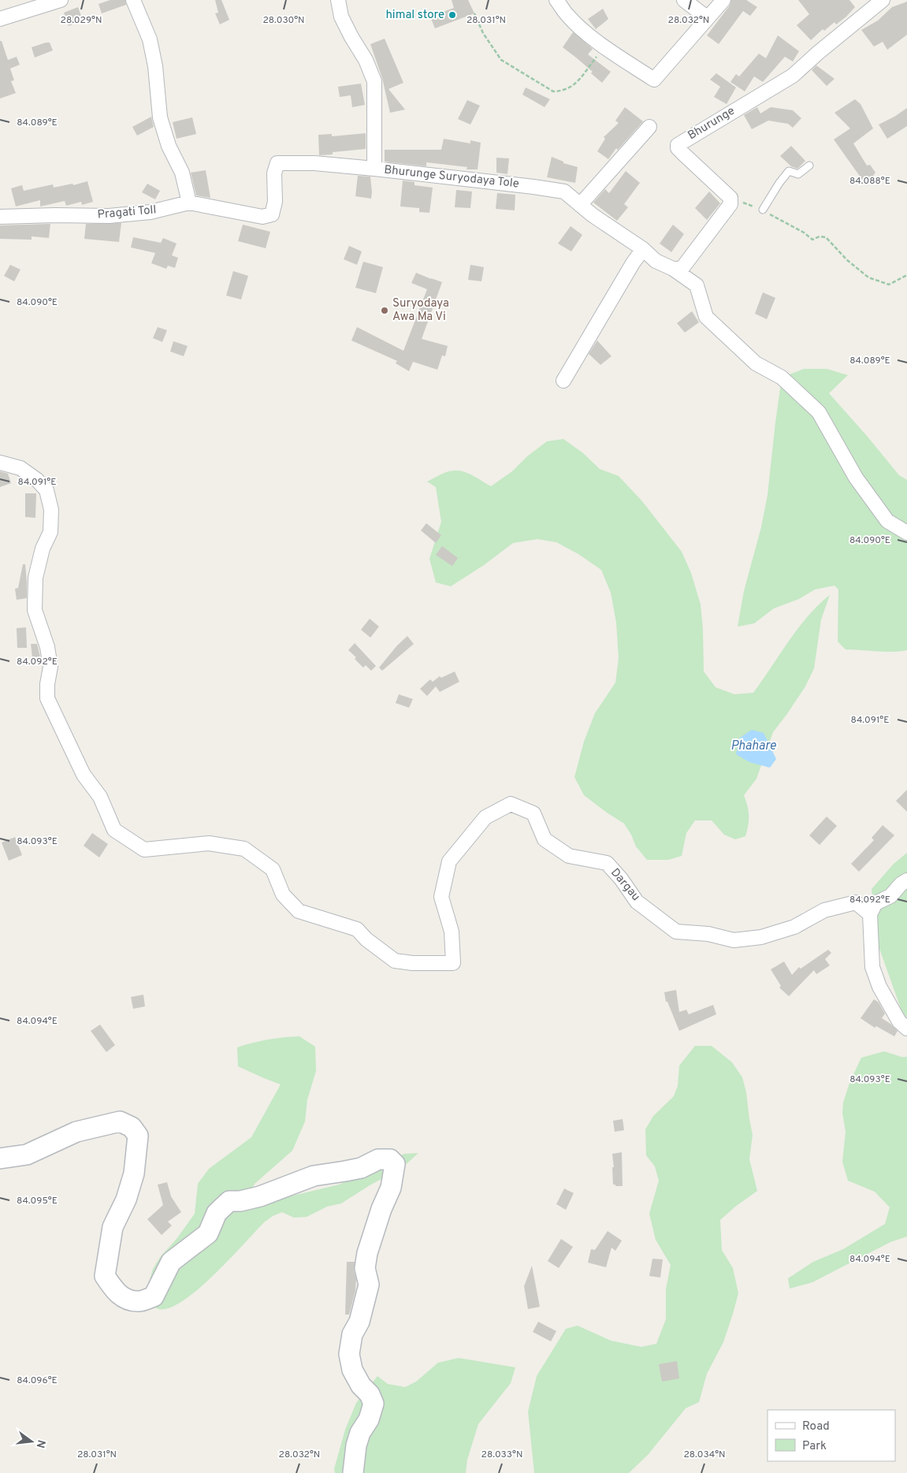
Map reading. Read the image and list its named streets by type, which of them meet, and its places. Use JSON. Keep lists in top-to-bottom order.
{
  "streets": {
    "street": [
      "Bhurunge",
      "Bhurunge Suryodaya Tole",
      "Pragati Toll",
      "Dargau"
    ]
  },
  "crossings": [
    ["Bhurunge Suryodaya Tole", "Pragati Toll"]
  ],
  "water": ["Phahare"],
  "places": ["himal store", "Suryodaya Awa Ma Vi"],
  "legend": ["Road", "Park"],
  "north": "right",
  "coordinates": [
    "28.029°N",
    "28.030°N",
    "28.031°N",
    "28.032°N",
    "84.089°E",
    "84.088°E",
    "84.090°E",
    "84.091°E",
    "84.092°E",
    "84.093°E",
    "84.094°E",
    "84.095°E",
    "84.096°E",
    "28.033°N",
    "28.034°N"
  ]
}
